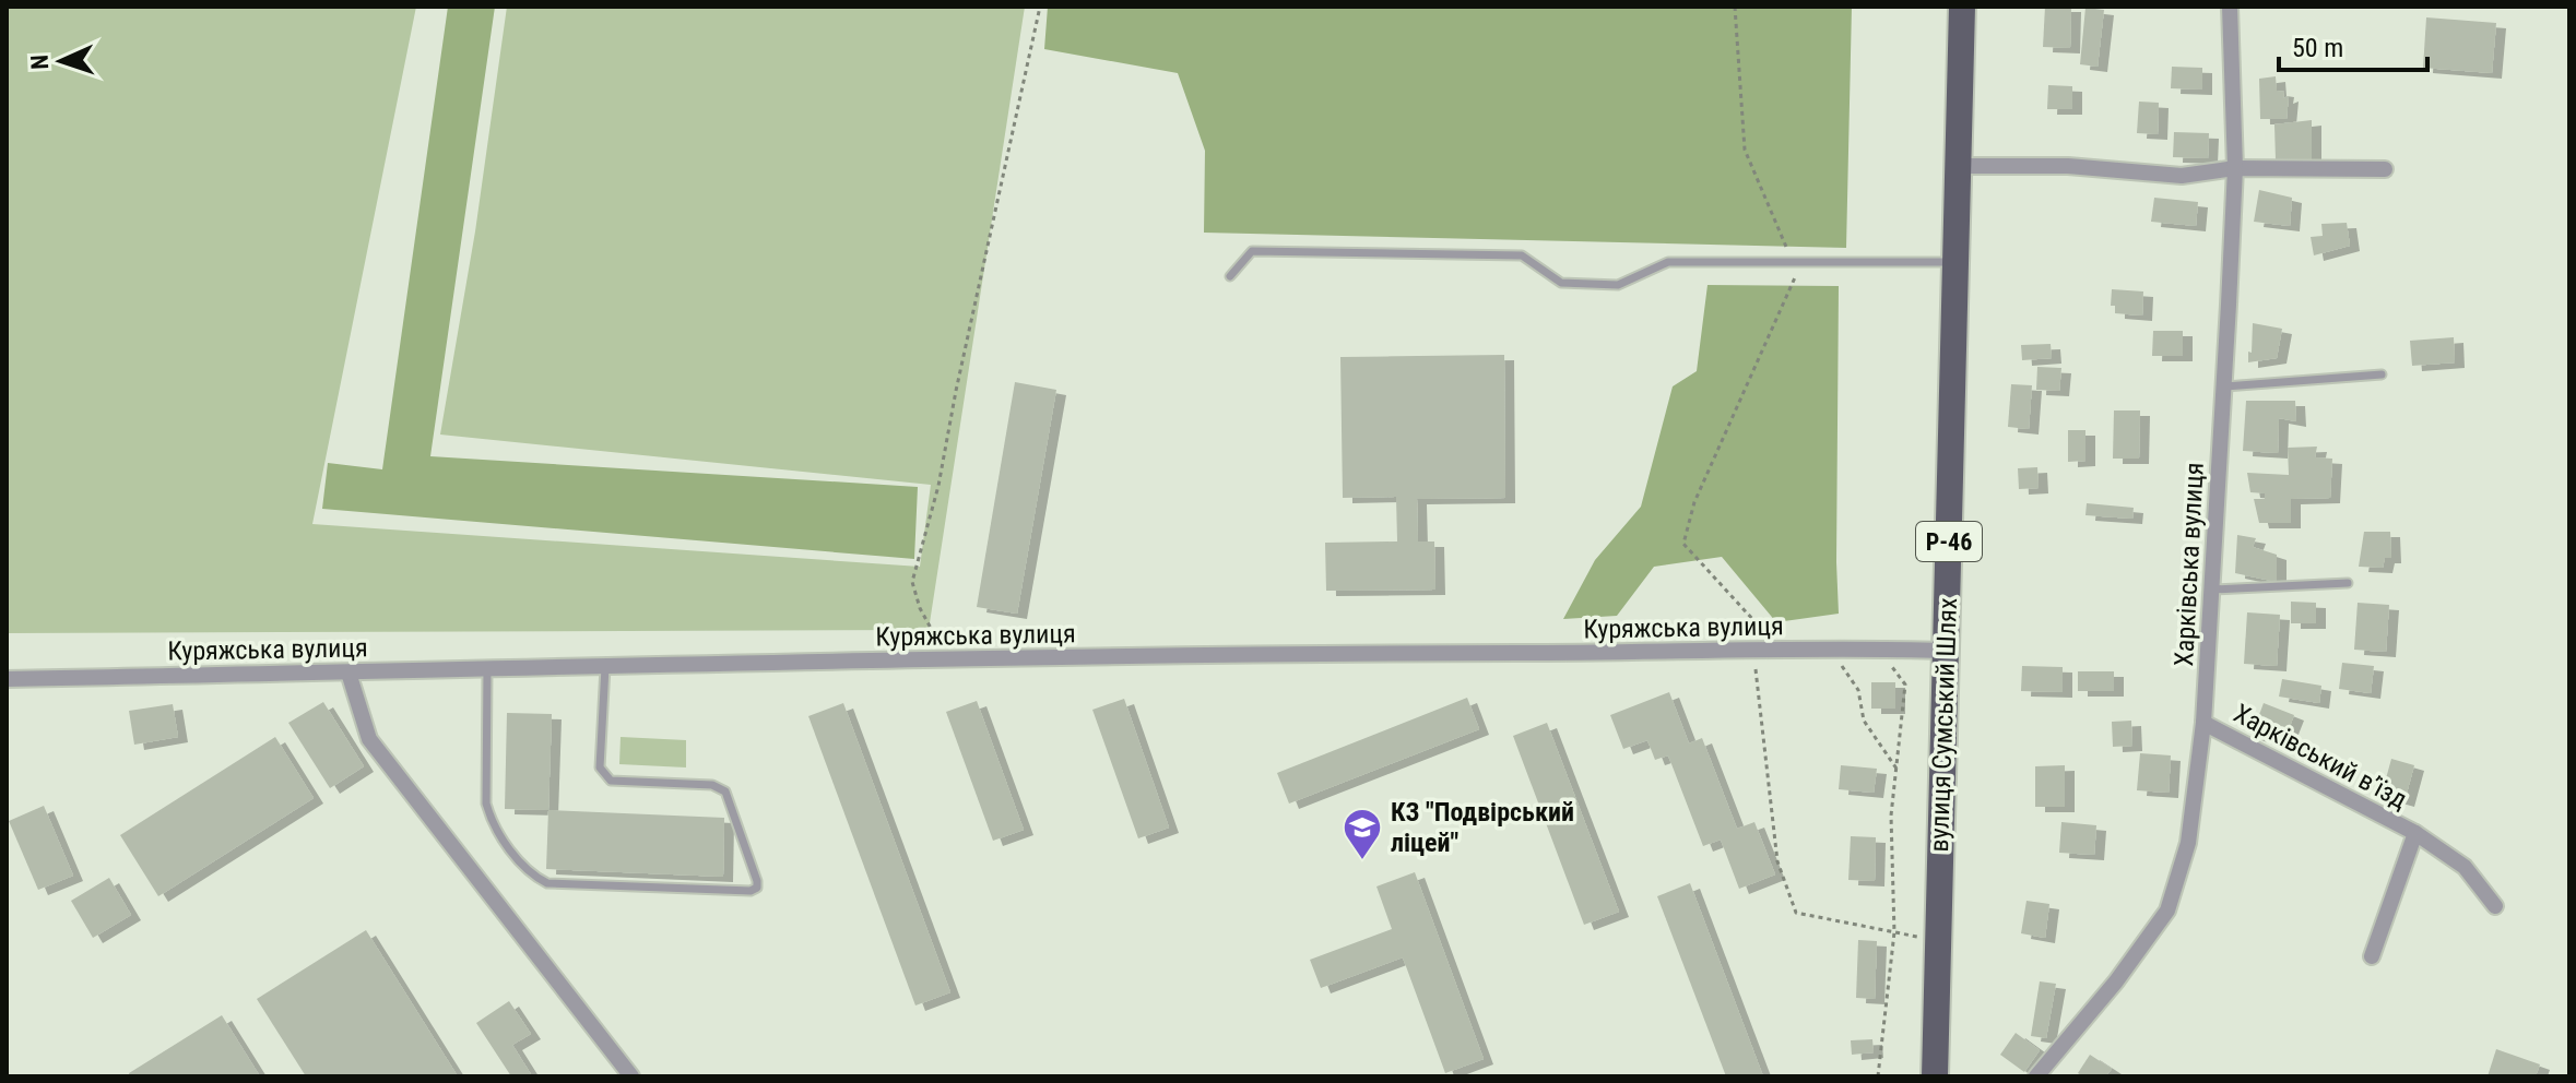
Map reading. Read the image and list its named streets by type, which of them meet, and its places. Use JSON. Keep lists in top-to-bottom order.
{
  "streets": {
    "main road": ["Р-46", "вулиця Сумський Шлях"],
    "street": ["Харківська вулиця", "Куряжська вулиця", "Харківський в’їзд"]
  },
  "crossings": [
    ["Харківська вулиця", "Харківський в’їзд"],
    ["Куряжська вулиця", "вулиця Сумський Шлях"]
  ],
  "places": {
    "school or university": ["КЗ \"Подвірський ліцей\""]
  },
  "scale_bar": "50 m",
  "north": "left"
}
